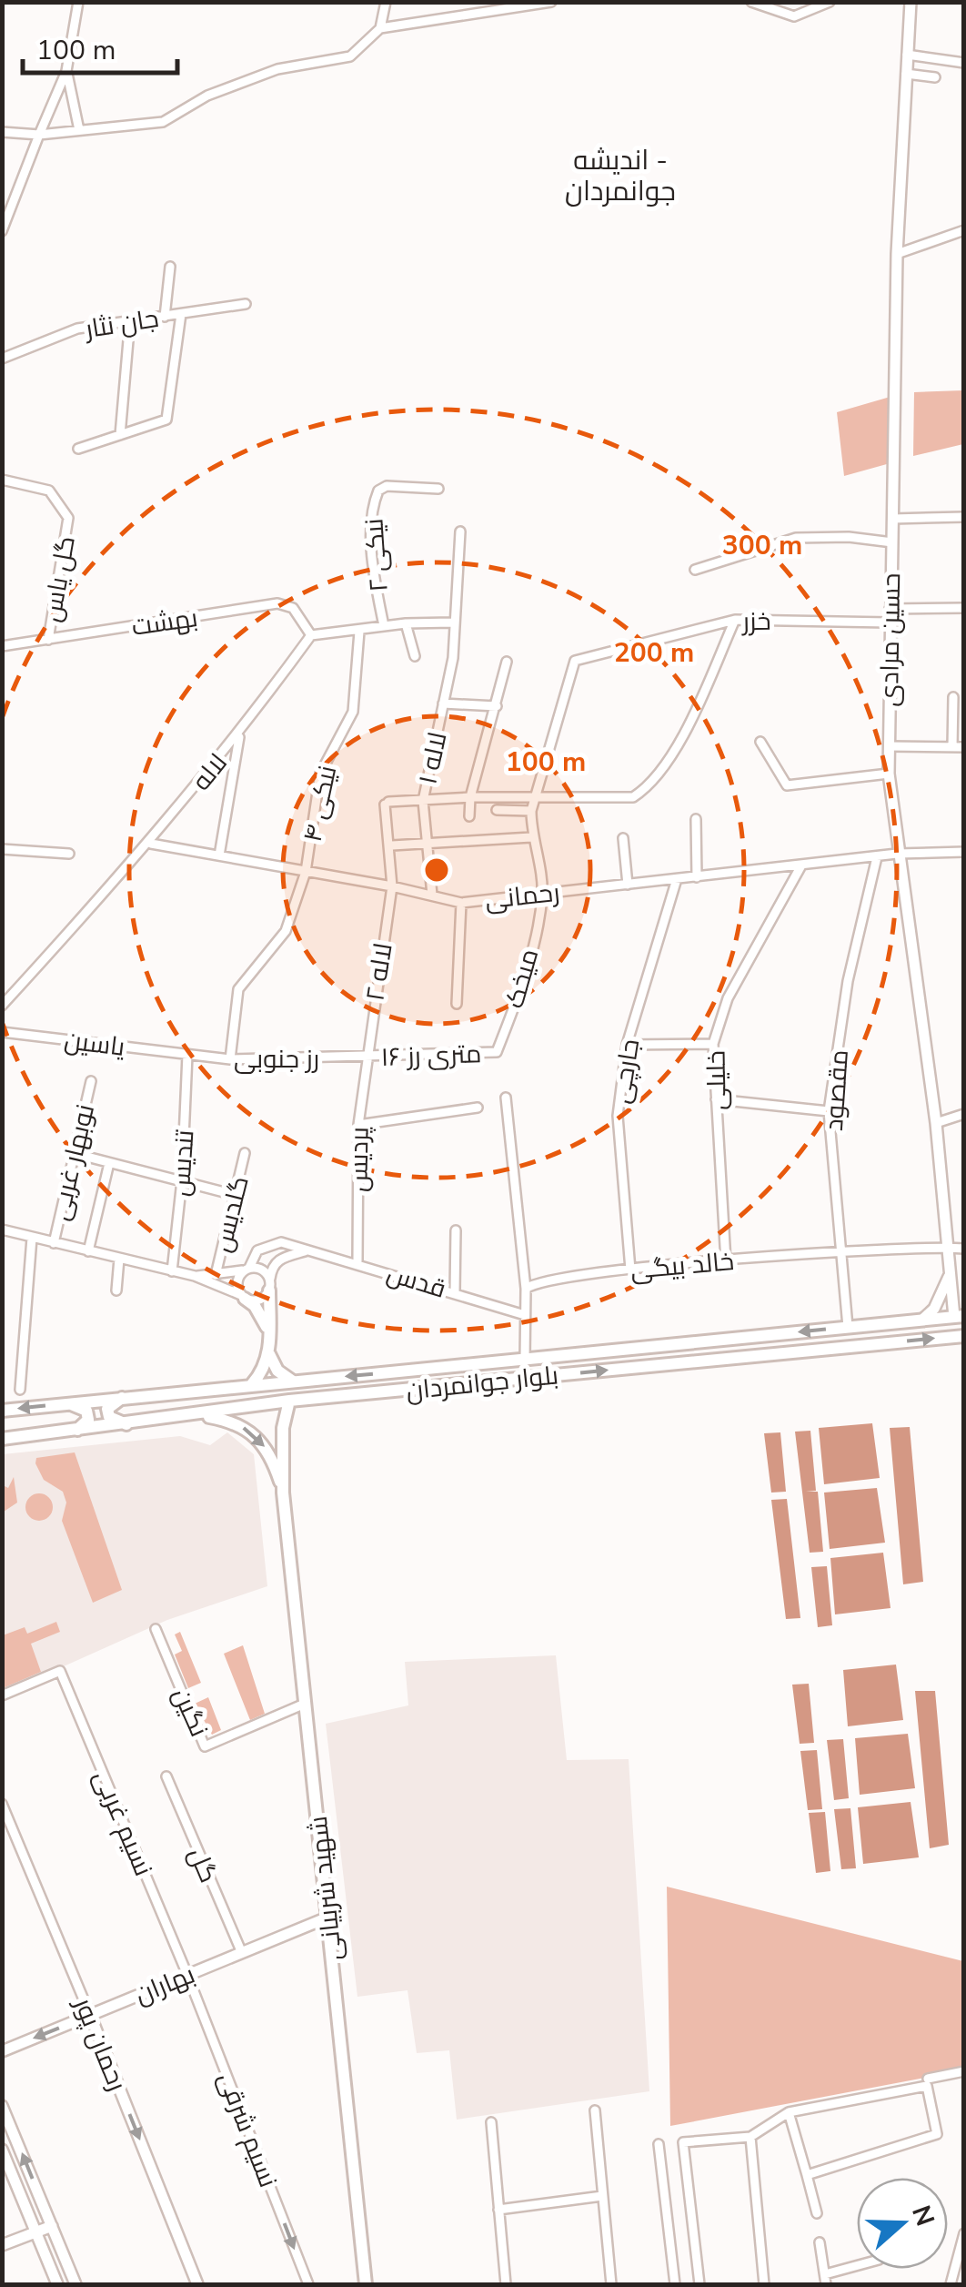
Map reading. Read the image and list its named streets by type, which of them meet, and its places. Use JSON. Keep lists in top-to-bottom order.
{
  "streets": {
    "main road": ["بلوار جوانمردان", "شهید شربیانی"],
    "street": [
      "جان نثار",
      "نیکی ۲",
      "گل یاس",
      "خزر",
      "بهشت",
      "حسین مرادی",
      "لاله ۱",
      "لاله",
      "نیکی ۴",
      "رحمانی",
      "لاله ۲",
      "میخک",
      "یاسین",
      "۱۶ متری رز",
      "رز جنوبی",
      "جارچی",
      "خلیلی",
      "مقصود",
      "پردیس",
      "نوبهار غربی",
      "تندیس",
      "گلدیس",
      "خالد بیگی",
      "قدس",
      "نگین",
      "نسیم غربی",
      "گل",
      "بهاران",
      "رحمان پور",
      "نسیم شرقی"
    ]
  },
  "crossings": [
    ["گل یاس", "بهشت"],
    ["خزر", "حسین مرادی"],
    ["خزر", "میخک"],
    ["بهشت", "لاله"],
    ["حسین مرادی", "رحمانی"],
    ["حسین مرادی", "خالد بیگی"],
    ["حسین مرادی", "بلوار جوانمردان"],
    ["لاله ۱", "رحمانی"],
    ["لاله ۱", "لاله ۲"],
    ["لاله", "رحمانی"],
    ["نیکی ۴", "رحمانی"],
    ["نیکی ۴", "رز جنوبی"],
    ["رحمانی", "لاله ۲"],
    ["رحمانی", "میخک"],
    ["رحمانی", "جارچی"],
    ["رحمانی", "خلیلی"],
    ["رحمانی", "مقصود"],
    ["لاله ۲", "۱۶ متری رز"],
    ["لاله ۲", "رز جنوبی"],
    ["لاله ۲", "پردیس"],
    ["میخک", "۱۶ متری رز"],
    ["یاسین", "رز جنوبی"],
    ["یاسین", "تندیس"],
    ["۱۶ متری رز", "رز جنوبی"],
    ["۱۶ متری رز", "پردیس"],
    ["رز جنوبی", "پردیس"],
    ["رز جنوبی", "تندیس"],
    ["جارچی", "خالد بیگی"],
    ["خلیلی", "خالد بیگی"],
    ["مقصود", "خالد بیگی"],
    ["مقصود", "بلوار جوانمردان"],
    ["پردیس", "قدس"],
    ["نوبهار غربی", "قدس"],
    ["تندیس", "قدس"],
    ["گلدیس", "قدس"],
    ["بلوار جوانمردان", "شهید شربیانی"],
    ["نگین", "شهید شربیانی"],
    ["نسیم غربی", "بهاران"],
    ["نسیم غربی", "نسیم شرقی"],
    ["گل", "بهاران"],
    ["شهید شربیانی", "بهاران"],
    ["بهاران", "رحمان پور"],
    ["بهاران", "نسیم شرقی"]
  ],
  "one_way": ["رحمان پور", "نسیم شرقی"],
  "districts": ["اندیشه - جوانمردان"],
  "scale_bar": "100 m",
  "north": "right",
  "rings": ["300 m", "200 m", "100 m"]
}
